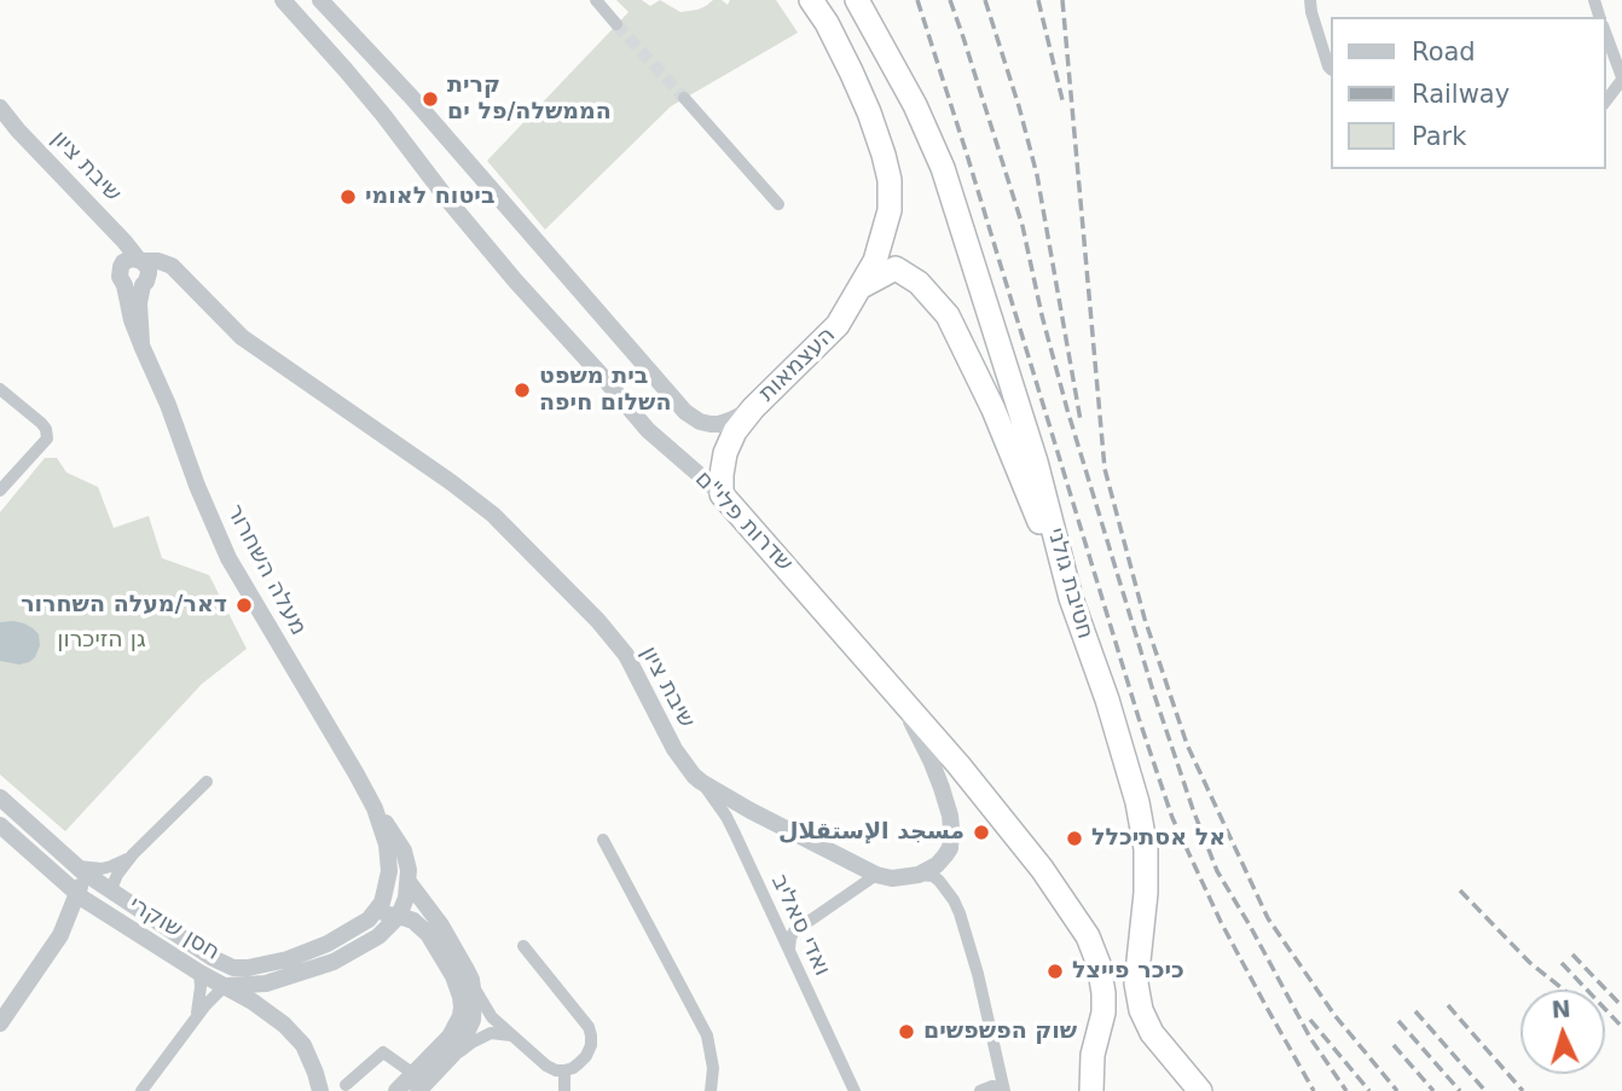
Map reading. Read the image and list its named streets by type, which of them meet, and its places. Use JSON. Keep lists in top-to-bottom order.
{
  "streets": {
    "highway": ["העצמאות", "שדרות פלי\"ם", "חטיבת גולני"],
    "street": [
      "שיבת ציון",
      "מעלה השחרור",
      "ואדי סאליב",
      "חסן שוקרי"
    ]
  },
  "crossings": [
    ["שיבת ציון", "מעלה השחרור"],
    ["שיבת ציון", "ואדי סאליב"],
    ["העצמאות", "שדרות פלי\"ם"],
    ["מעלה השחרור", "חסן שוקרי"]
  ],
  "parks": ["גן הזיכרון"],
  "places": [
    "קרית הממשלה/פל ים",
    "ביטוח לאומי",
    "בית משפט השלום חיפה",
    "דאר/מעלה השחרור",
    "مسجد الإستقلال",
    "אל אסתיכלל",
    "כיכר פייצל",
    "שוק הפשפשים"
  ],
  "legend": ["Road", "Railway", "Park"],
  "north": "top"
}
